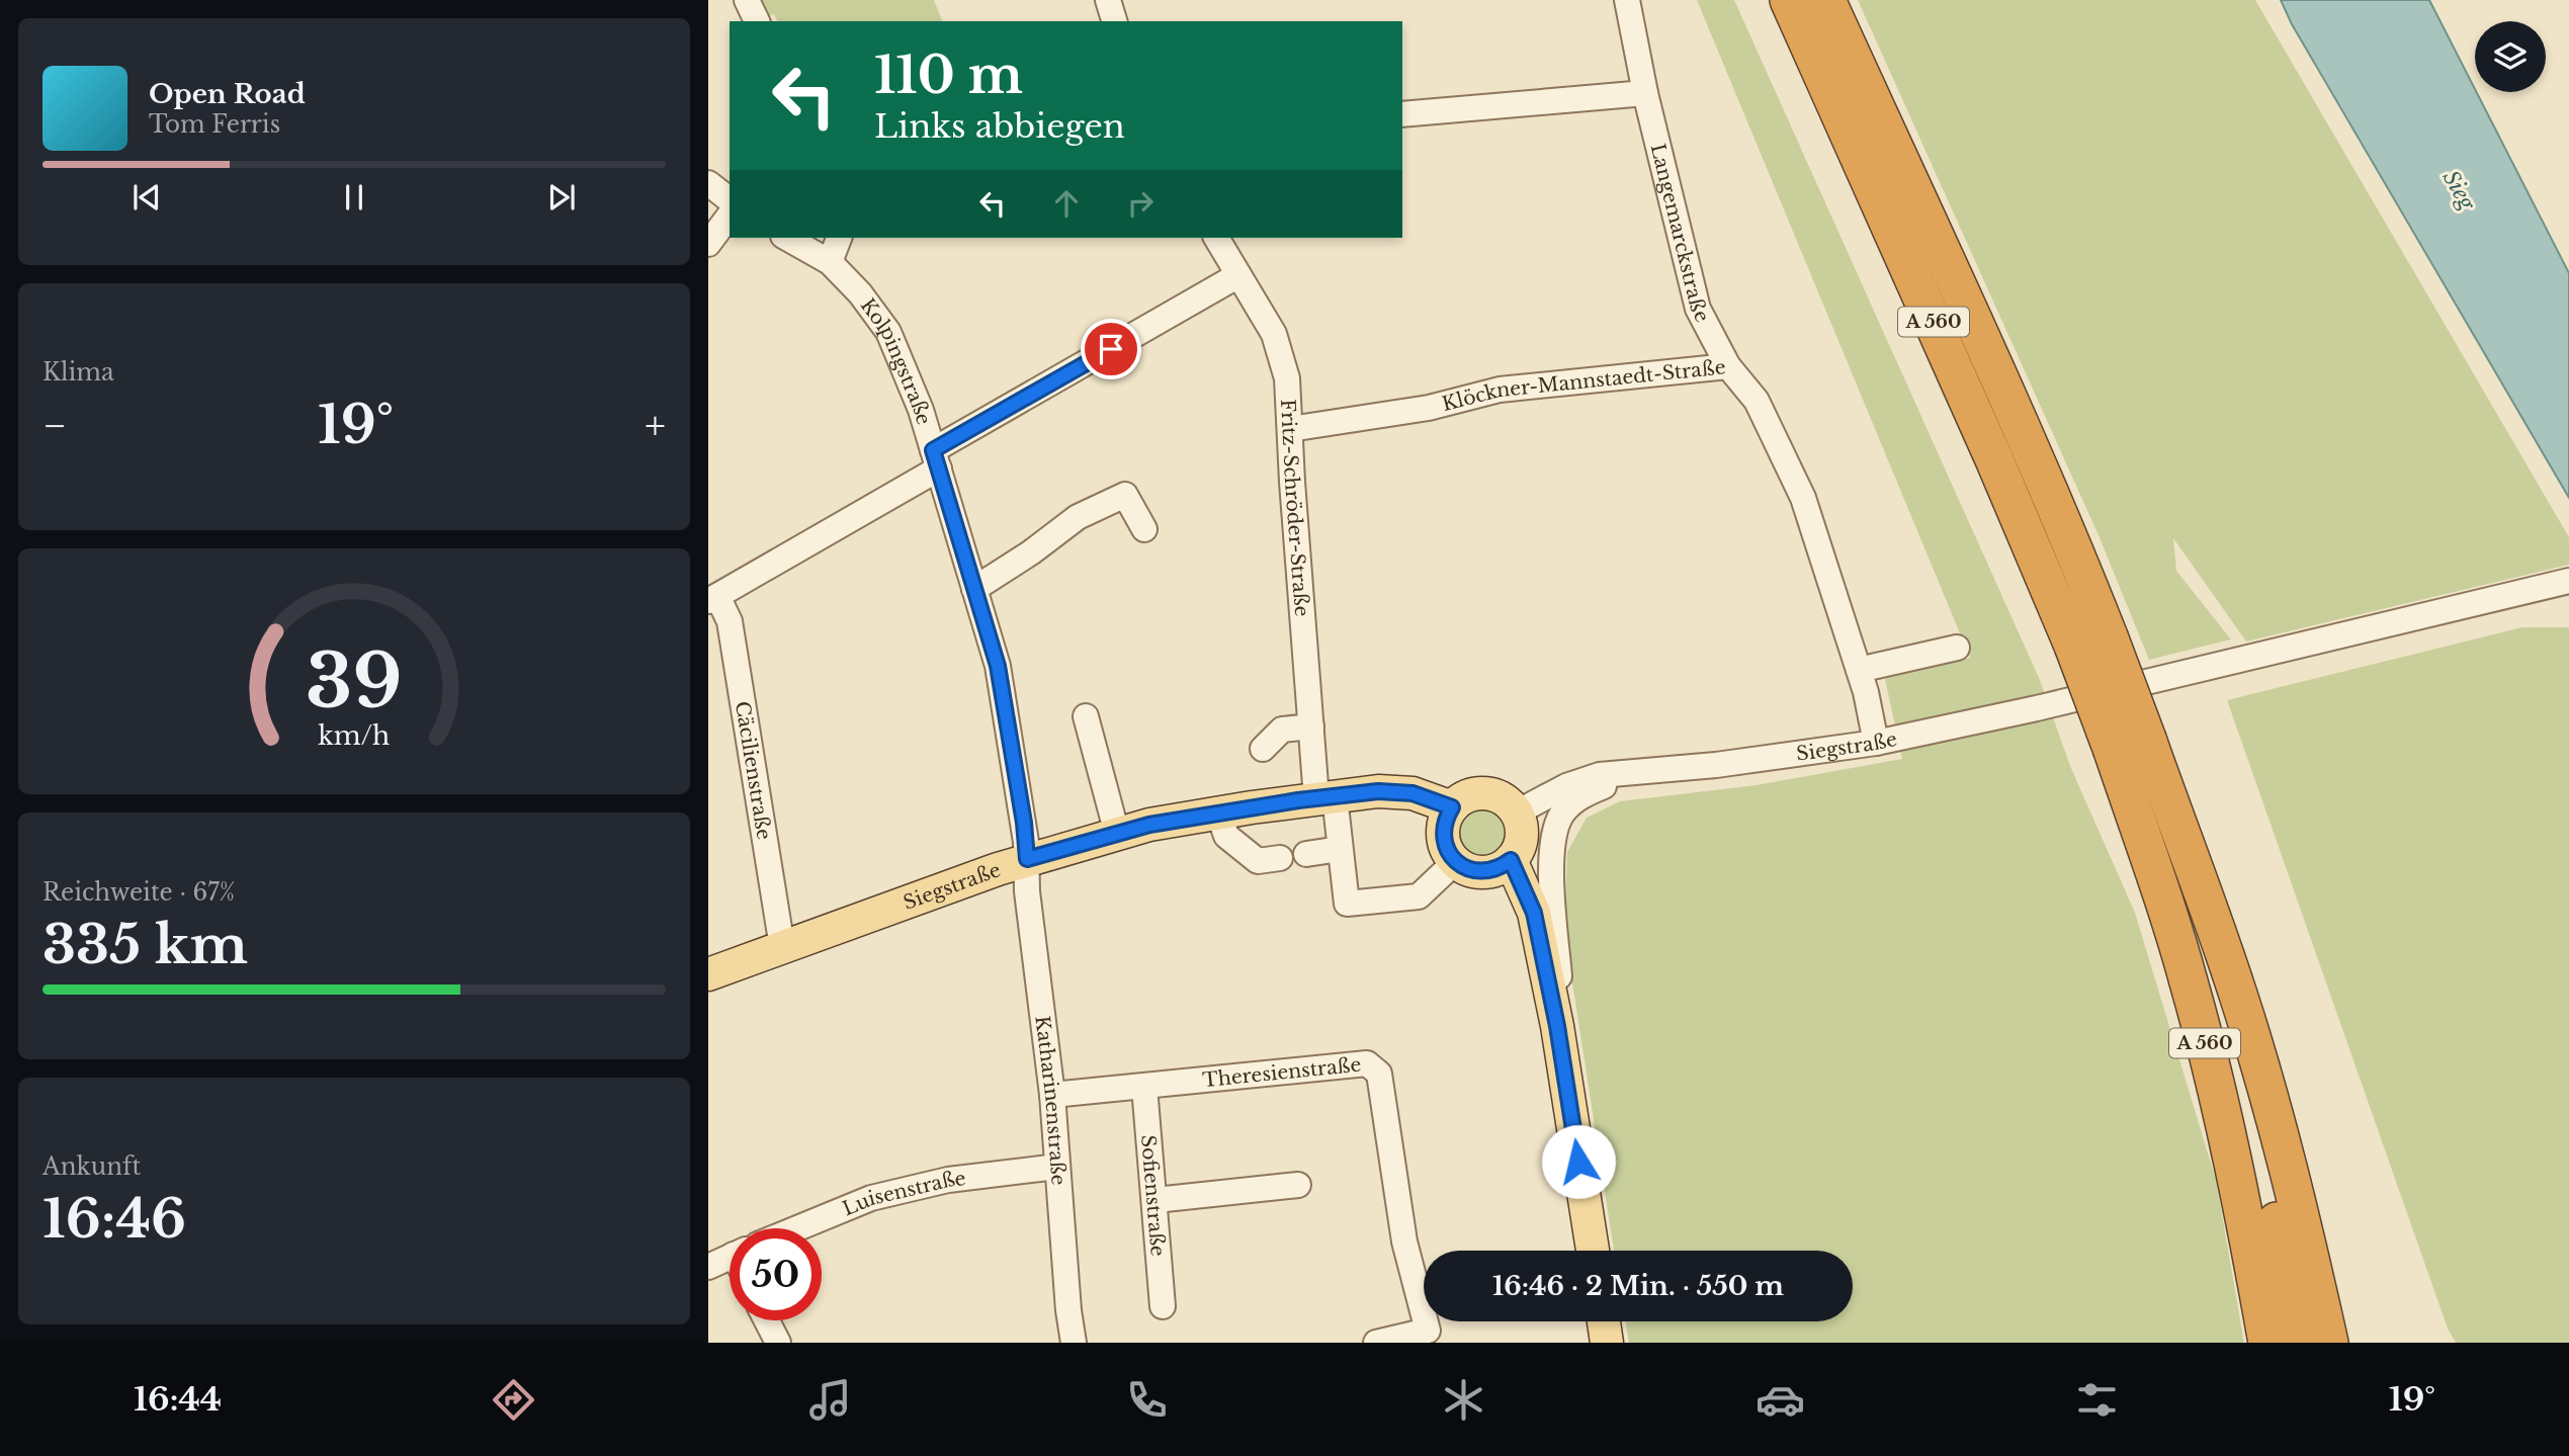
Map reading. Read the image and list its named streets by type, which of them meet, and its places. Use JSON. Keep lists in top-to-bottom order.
{
  "streets": {
    "highway": ["A 560"],
    "main road": ["Siegstraße"],
    "street": [
      "Langemarckstraße",
      "Kolpingstraße",
      "Klöckner-Mannstaedt-Straße",
      "Fritz-Schröder-Straße",
      "Cäcilienstraße",
      "Theresienstraße",
      "Katharinenstraße",
      "Luisenstraße",
      "Sofienstraße"
    ]
  },
  "crossings": [
    ["Langemarckstraße", "Klöckner-Mannstaedt-Straße"],
    ["Kolpingstraße", "Siegstraße"],
    ["Kolpingstraße", "Katharinenstraße"],
    ["Klöckner-Mannstaedt-Straße", "Fritz-Schröder-Straße"],
    ["Klöckner-Mannstaedt-Straße", "Siegstraße"],
    ["Fritz-Schröder-Straße", "Siegstraße"],
    ["Siegstraße", "Cäcilienstraße"],
    ["Siegstraße", "Katharinenstraße"],
    ["Theresienstraße", "Katharinenstraße"],
    ["Theresienstraße", "Sofienstraße"],
    ["Katharinenstraße", "Luisenstraße"]
  ],
  "water": ["Sieg"],
  "page": {
    "turn": ["110 m", "Links abbiegen"],
    "song": ["Open Road", "Tom Ferris"],
    "tile": [
      "Klima",
      ["Reichweite · 67%", "335 km"],
      ["Ankunft", "16:46"]
    ],
    "heat": ["−", "19°", "+"],
    "limit": "50",
    "trip": "16:46 · 2 Min. · 550 m",
    "tabs": ["16:44", "19°"],
    "gauge": ["39", "km/h"]
  }
}
